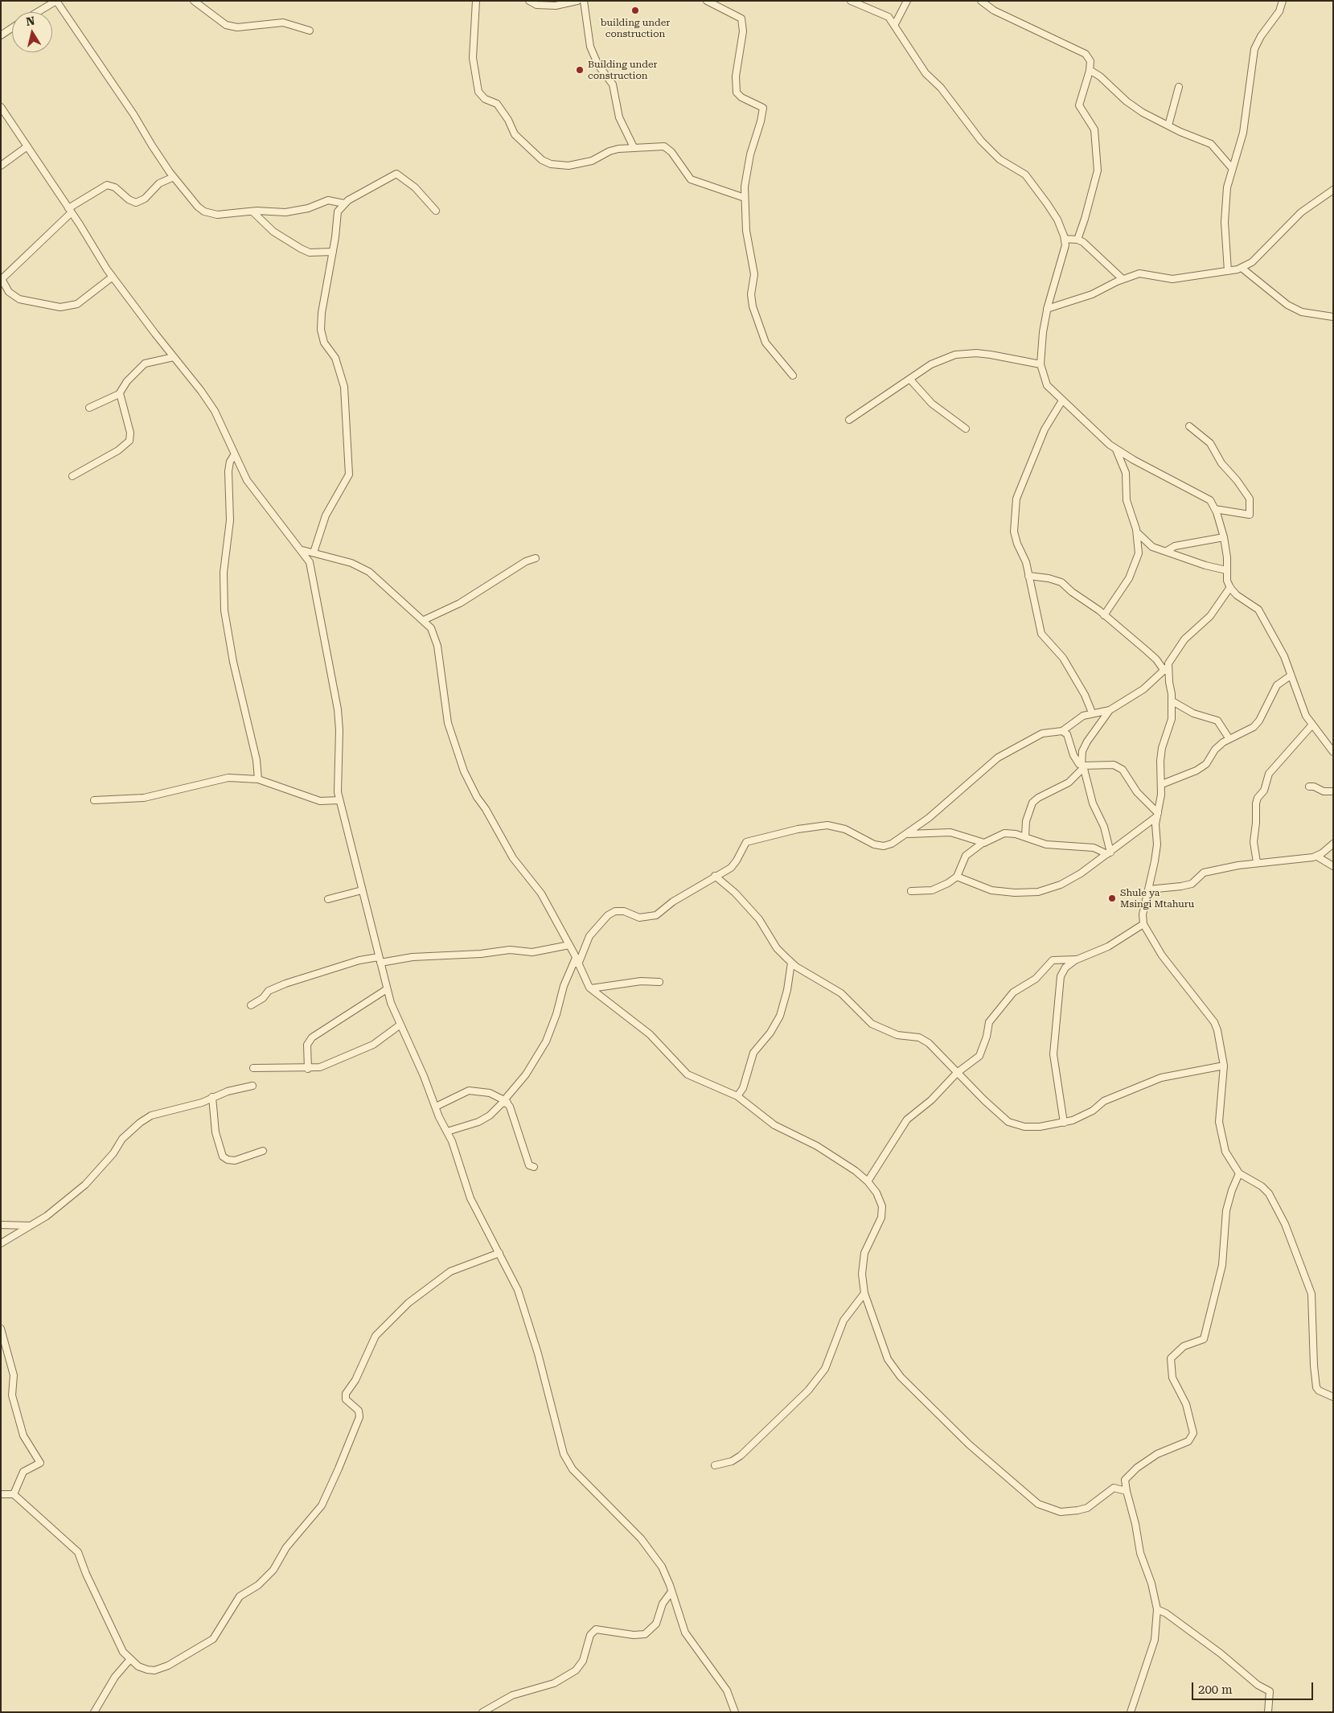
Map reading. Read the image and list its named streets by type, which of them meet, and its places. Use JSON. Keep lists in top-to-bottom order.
{
  "places": ["building under construction", "Building under construction", "Shule ya Msingi Mtahuru"],
  "scale_bar": "200 m",
  "north": "top"
}
